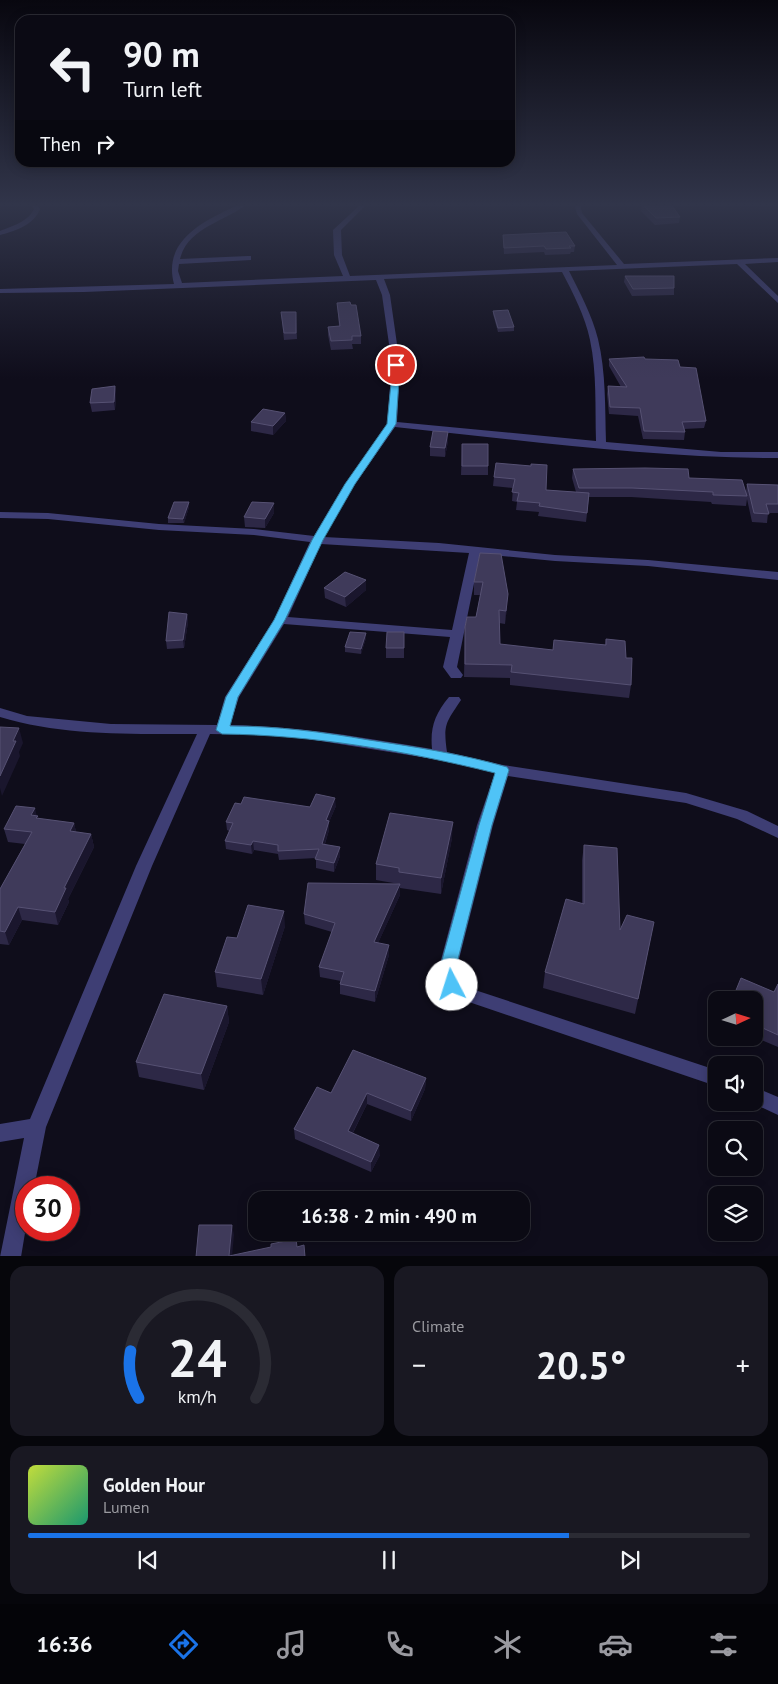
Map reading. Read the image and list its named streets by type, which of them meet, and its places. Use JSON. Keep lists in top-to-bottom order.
{
  "north": "right",
  "page": {
    "turn": ["90 m", "Turn left"],
    "then": "Then",
    "limit": "30",
    "trip": "16:38 · 2 min · 490 m",
    "tile": "Climate",
    "heat": ["−", "20.5°", "+"],
    "song": ["Golden Hour", "Lumen"],
    "tabs": "16:36",
    "gauge": ["24", "km/h"]
  }
}
